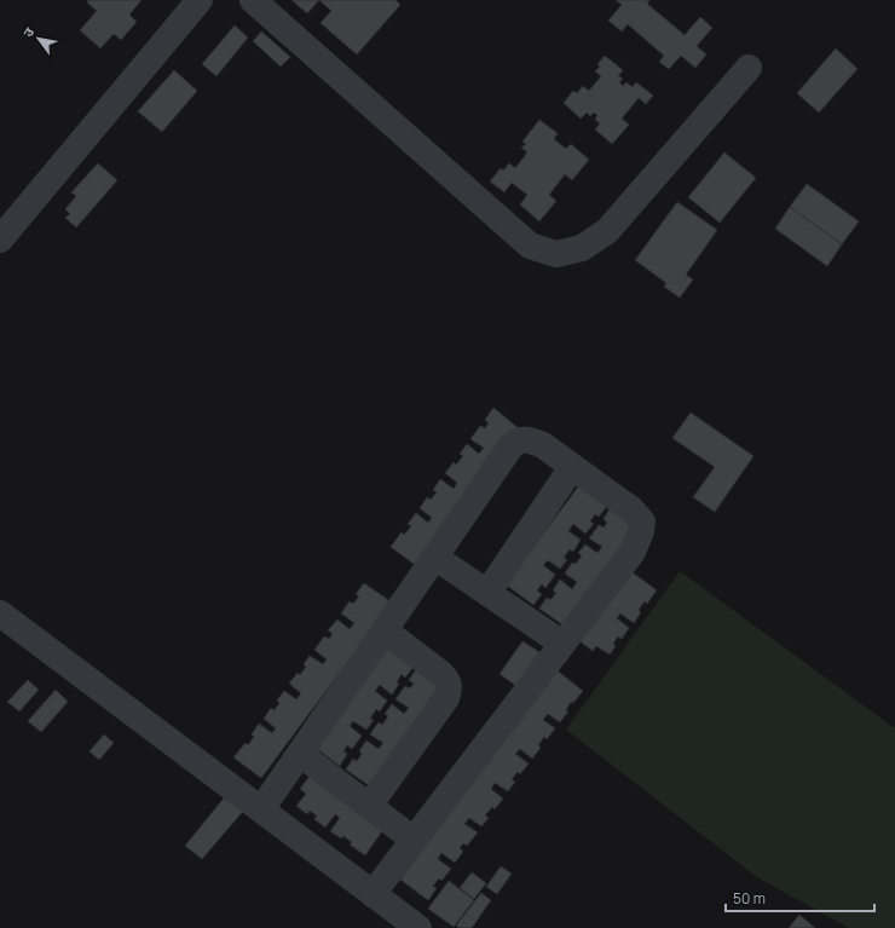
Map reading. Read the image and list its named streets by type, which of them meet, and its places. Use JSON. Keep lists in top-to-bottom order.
{
  "scale_bar": "50 m",
  "north": "top left"
}
